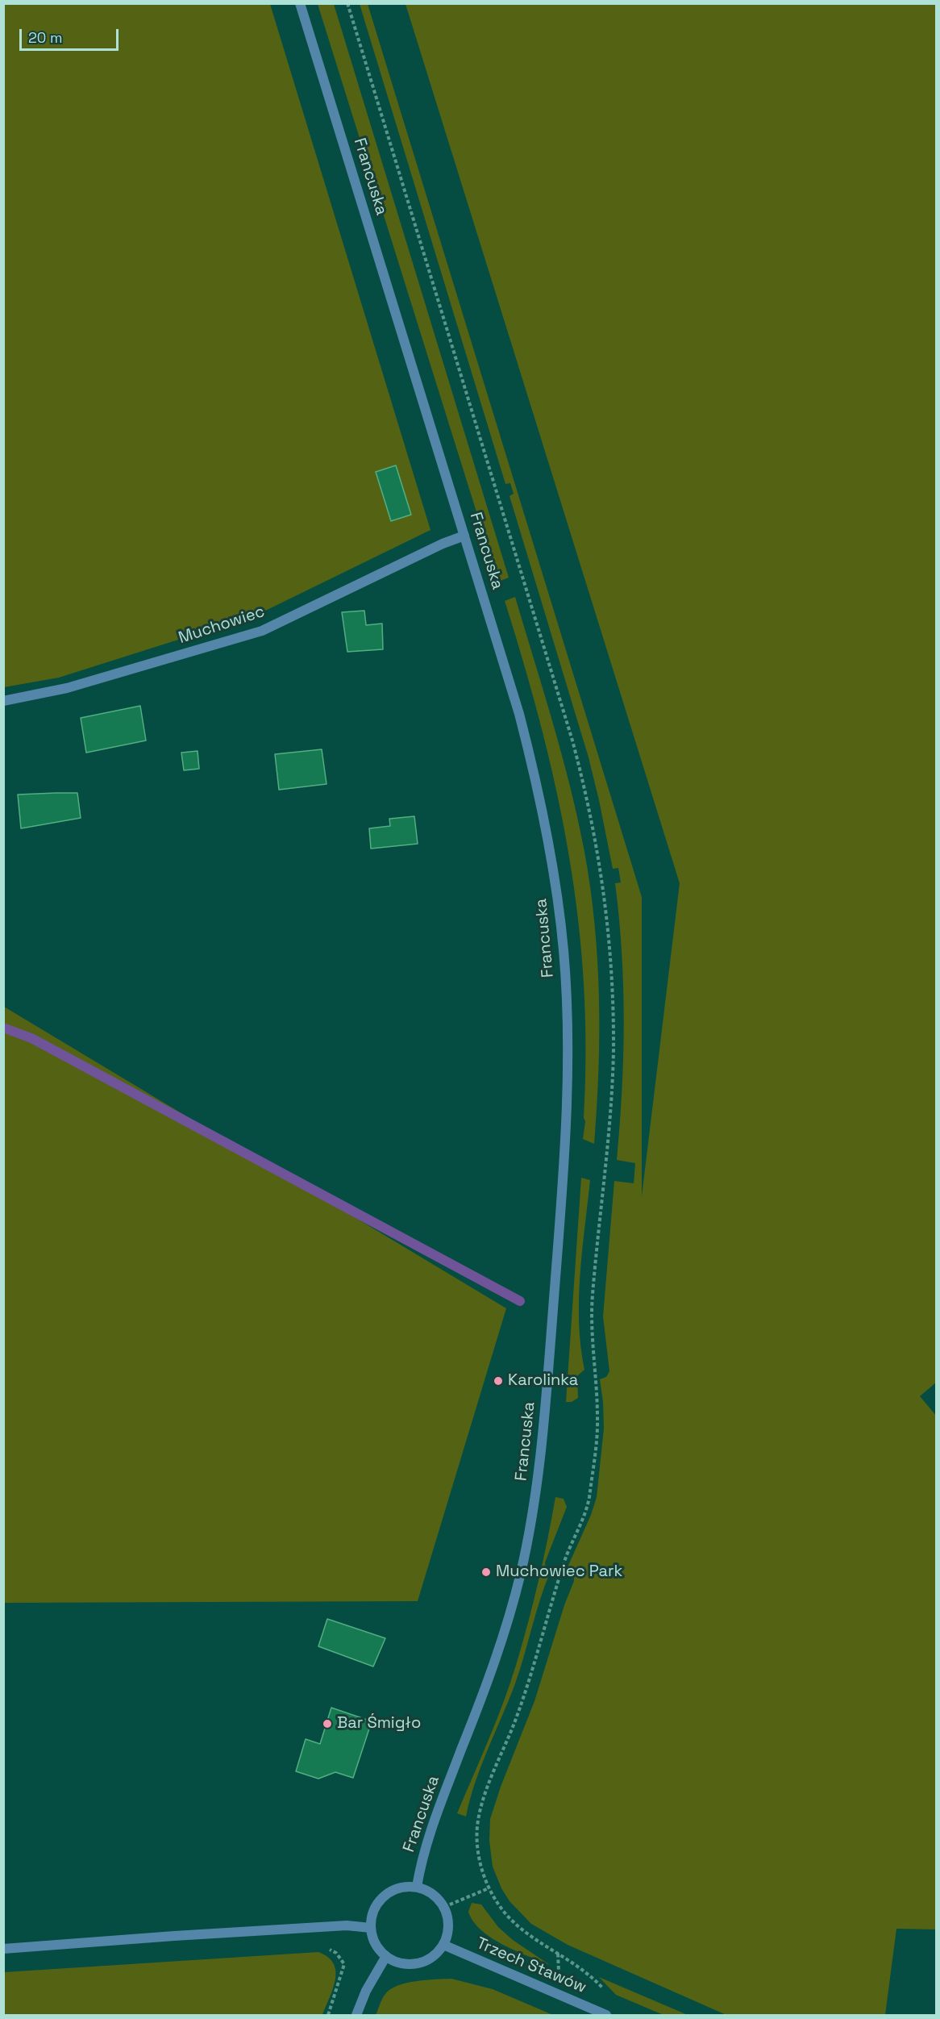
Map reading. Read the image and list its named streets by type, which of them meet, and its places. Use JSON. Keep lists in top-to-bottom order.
{
  "streets": {
    "street": ["Francuska", "Muchowiec", "Trzech Stawów"]
  },
  "crossings": [
    ["Francuska", "Muchowiec"],
    ["Francuska", "Trzech Stawów"]
  ],
  "places": ["Karolinka", "Muchowiec Park", "Bar Śmigło"],
  "scale_bar": "20 m"
}
